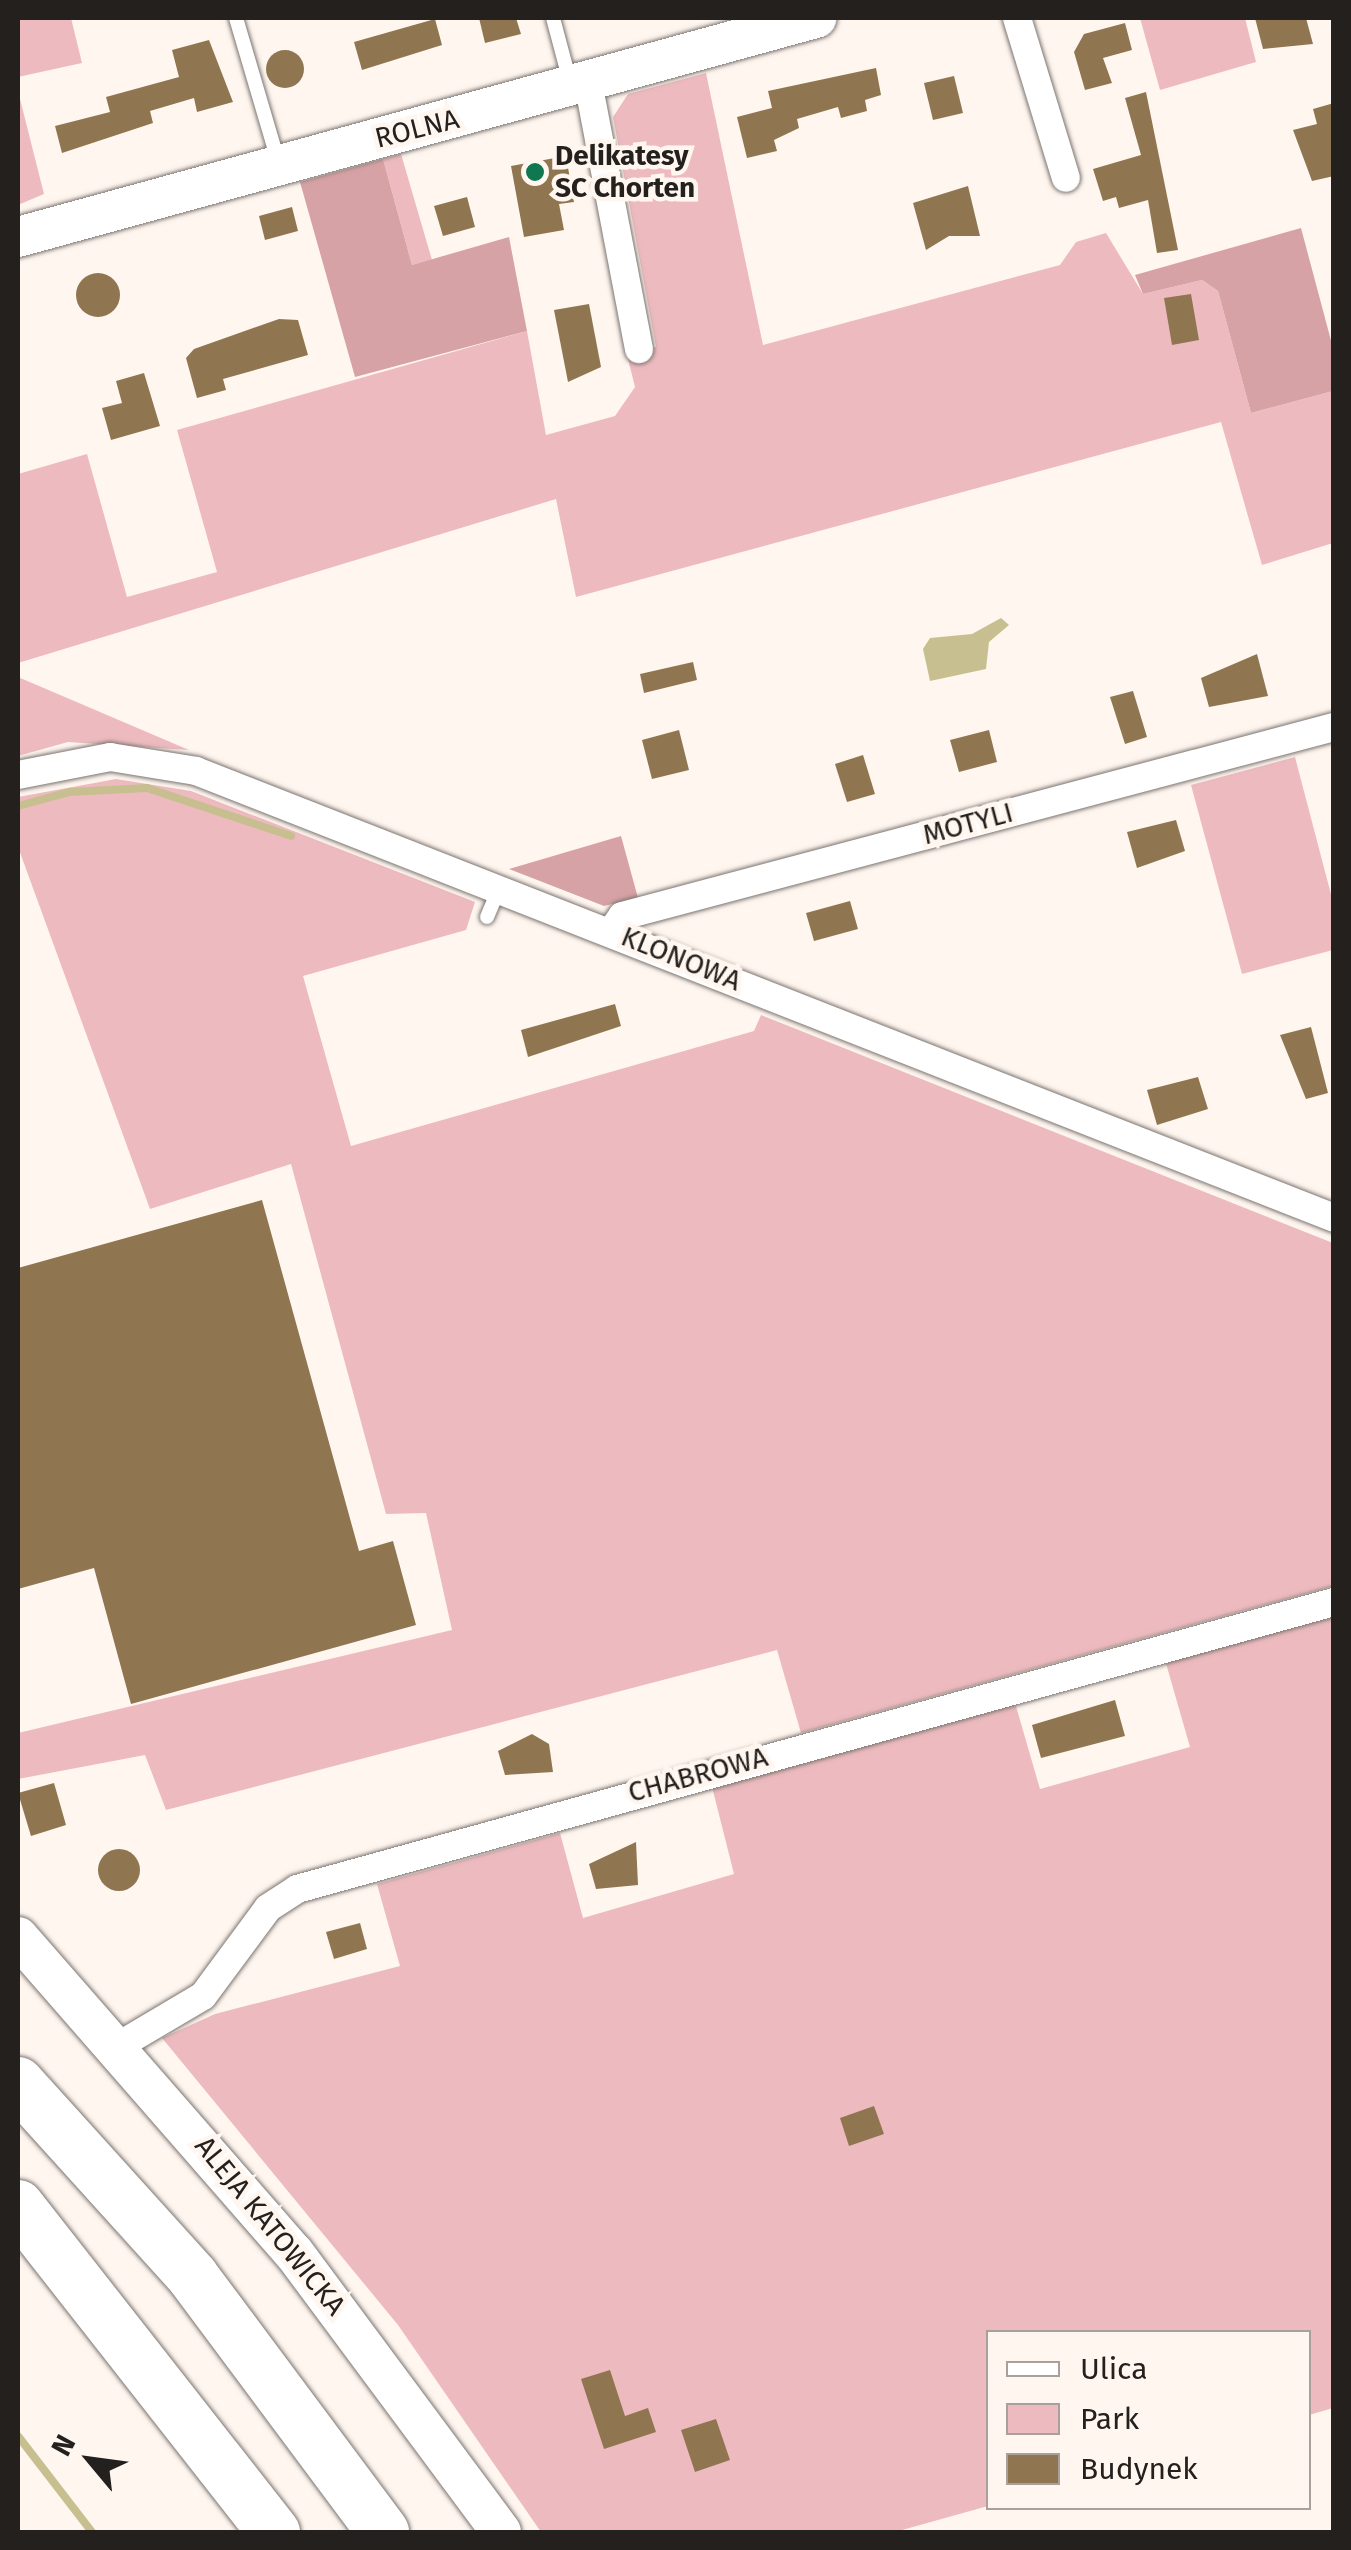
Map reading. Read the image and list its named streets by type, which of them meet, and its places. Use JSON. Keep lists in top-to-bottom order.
{
  "streets": {
    "street": [
      "ROLNA",
      "MOTYLI",
      "KLONOWA",
      "CHABROWA",
      "ALEJA KATOWICKA"
    ]
  },
  "crossings": [
    ["MOTYLI", "KLONOWA"],
    ["CHABROWA", "ALEJA KATOWICKA"]
  ],
  "places": ["Delikatesy SC Chorten"],
  "legend": ["Ulica", "Park", "Budynek"],
  "north": "top left"
}
